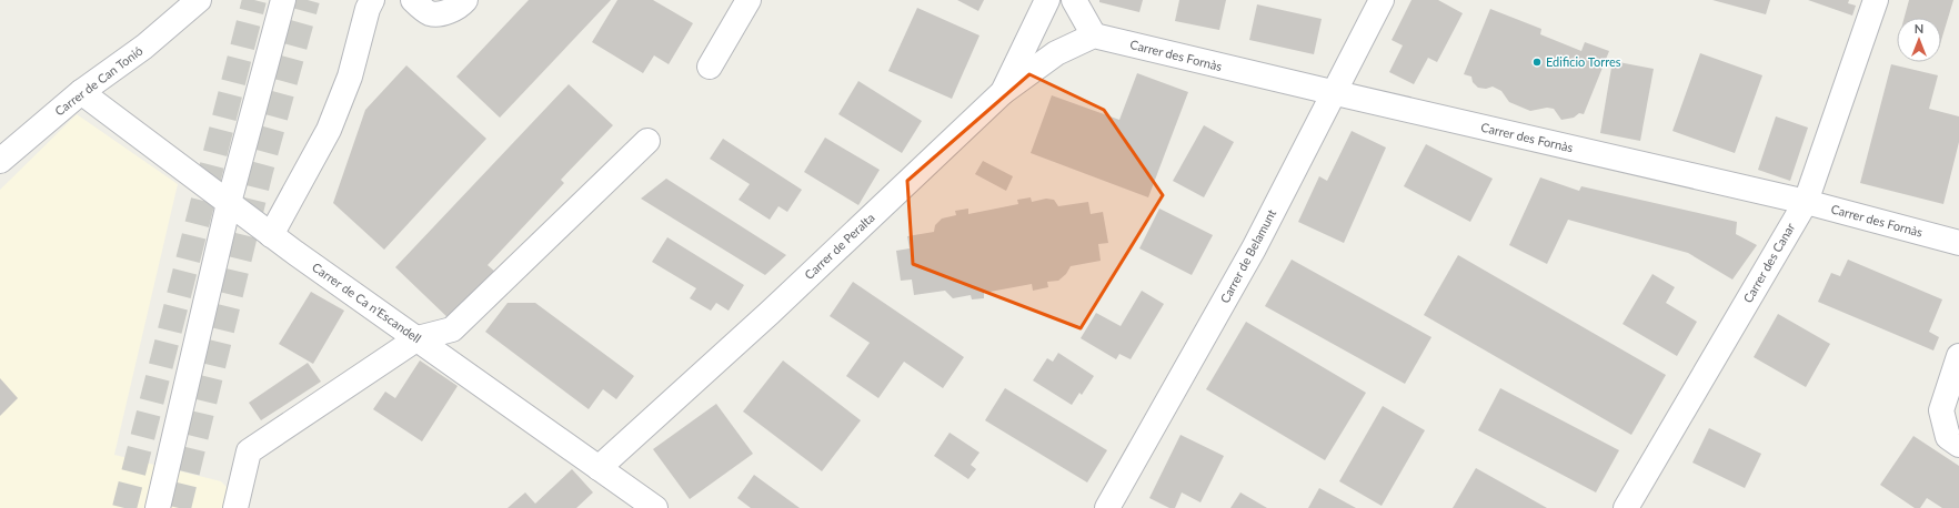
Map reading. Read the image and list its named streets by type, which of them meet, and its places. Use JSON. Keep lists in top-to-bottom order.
{
  "streets": {
    "street": [
      "Carrer des Fornàs",
      "Carrer de Can Tonió",
      "Carrer de Peralta",
      "Carrer de Belamunt",
      "Carrer des Canar",
      "Carrer de Ca n'Escandell"
    ]
  },
  "crossings": [
    ["Carrer des Fornàs", "Carrer de Belamunt"],
    ["Carrer des Fornàs", "Carrer des Canar"],
    ["Carrer de Can Tonió", "Carrer de Ca n'Escandell"],
    ["Carrer de Peralta", "Carrer de Ca n'Escandell"]
  ],
  "places": ["Edificio Torres"],
  "north": "top"
}
